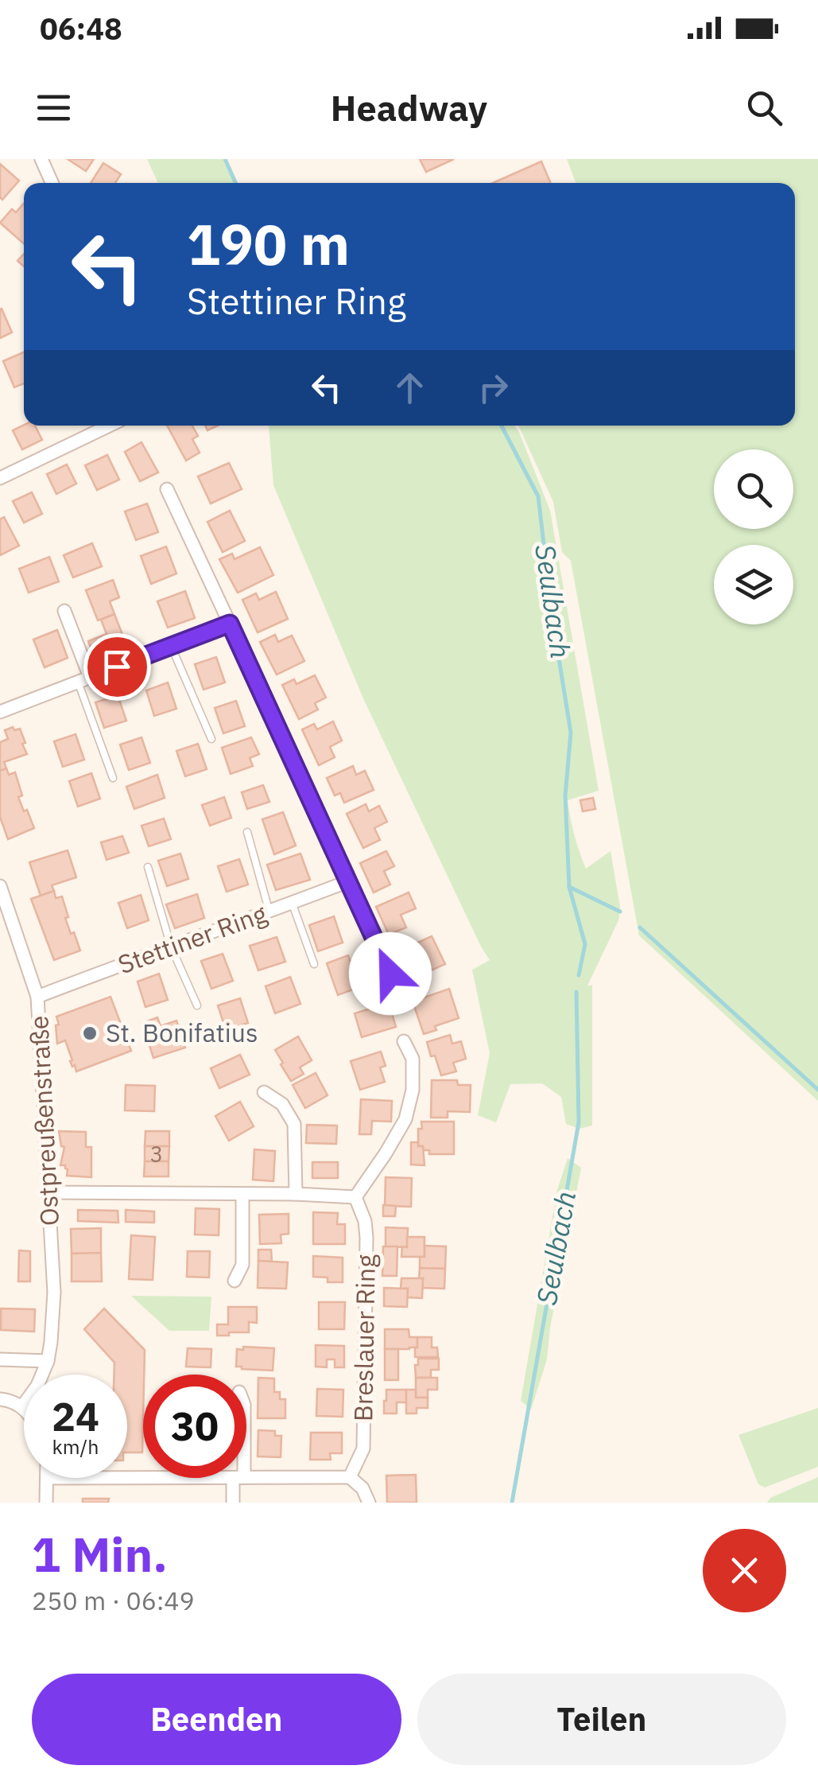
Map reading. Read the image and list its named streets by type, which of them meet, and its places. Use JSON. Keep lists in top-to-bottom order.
{
  "streets": {
    "street": ["Stettiner Ring", "Ostpreußenstraße", "Breslauer Ring"]
  },
  "crossings": [
    ["Stettiner Ring", "Ostpreußenstraße"]
  ],
  "water": ["Seulbach"],
  "places": ["St. Bonifatius"],
  "house_numbers": ["3"],
  "page": {
    "status": "06:48",
    "header": "Headway",
    "turn": ["190 m", "Stettiner Ring"],
    "speed": "24 km/h",
    "limit": "30",
    "heading": ["1 Min.", "250 m · 06:49"],
    "buttons": ["Beenden", "Teilen"]
  }
}
